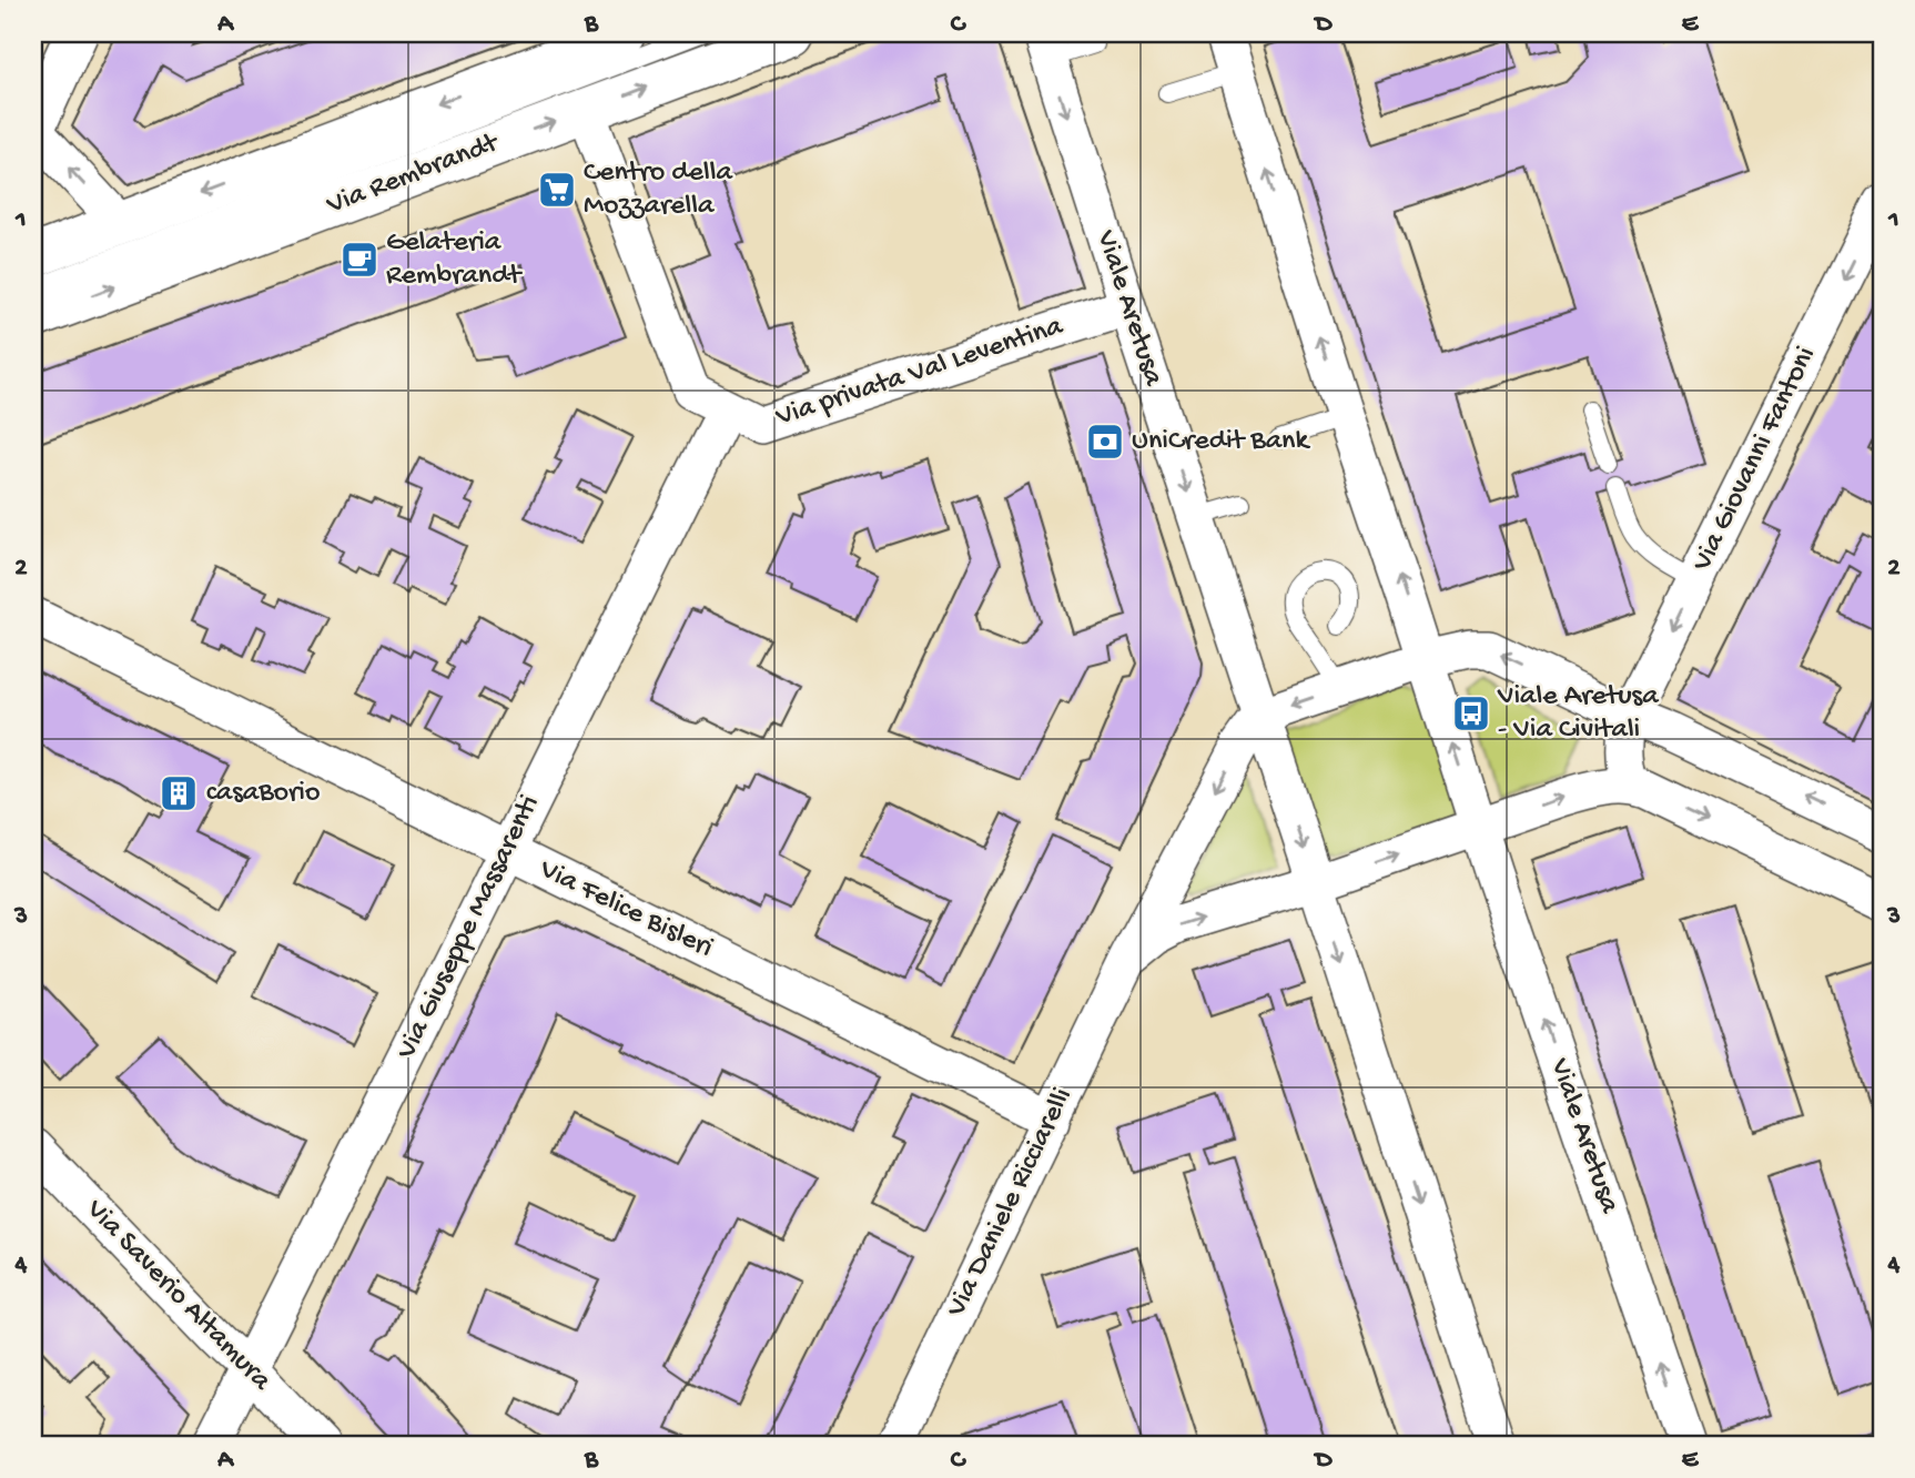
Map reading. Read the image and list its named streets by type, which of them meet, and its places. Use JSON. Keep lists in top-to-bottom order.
{
  "streets": {
    "street": [
      "Via Rembrandt",
      "Viale Aretusa",
      "Via privata Val Leventina",
      "Via Giovanni Fantoni",
      "Via Felice Bisleri",
      "Via Giuseppe Massarenti",
      "Via Daniele Ricciarelli",
      "Via Saverio Altamura"
    ]
  },
  "crossings": [
    ["Via Rembrandt", "Via privata Val Leventina"],
    ["Viale Aretusa", "Via privata Val Leventina"],
    ["Viale Aretusa", "Via Daniele Ricciarelli"],
    ["Via privata Val Leventina", "Via Giuseppe Massarenti"],
    ["Via Felice Bisleri", "Via Giuseppe Massarenti"],
    ["Via Felice Bisleri", "Via Daniele Ricciarelli"],
    ["Via Giuseppe Massarenti", "Via Saverio Altamura"]
  ],
  "one_way": ["Via Giovanni Fantoni"],
  "places": {
    "supermarket": ["Centro della Mozzarella"],
    "cafe": ["Gelateria Rembrandt"],
    "bank": ["UniCredit Bank"],
    "bus stop": ["Viale Aretusa - Via Civitali"],
    "building": ["casaBorio"]
  },
  "grid": {
    "columns": [
      "A",
      "B",
      "C",
      "D",
      "E"
    ],
    "rows": [
      "1",
      "2",
      "3",
      "4"
    ]
  }
}
